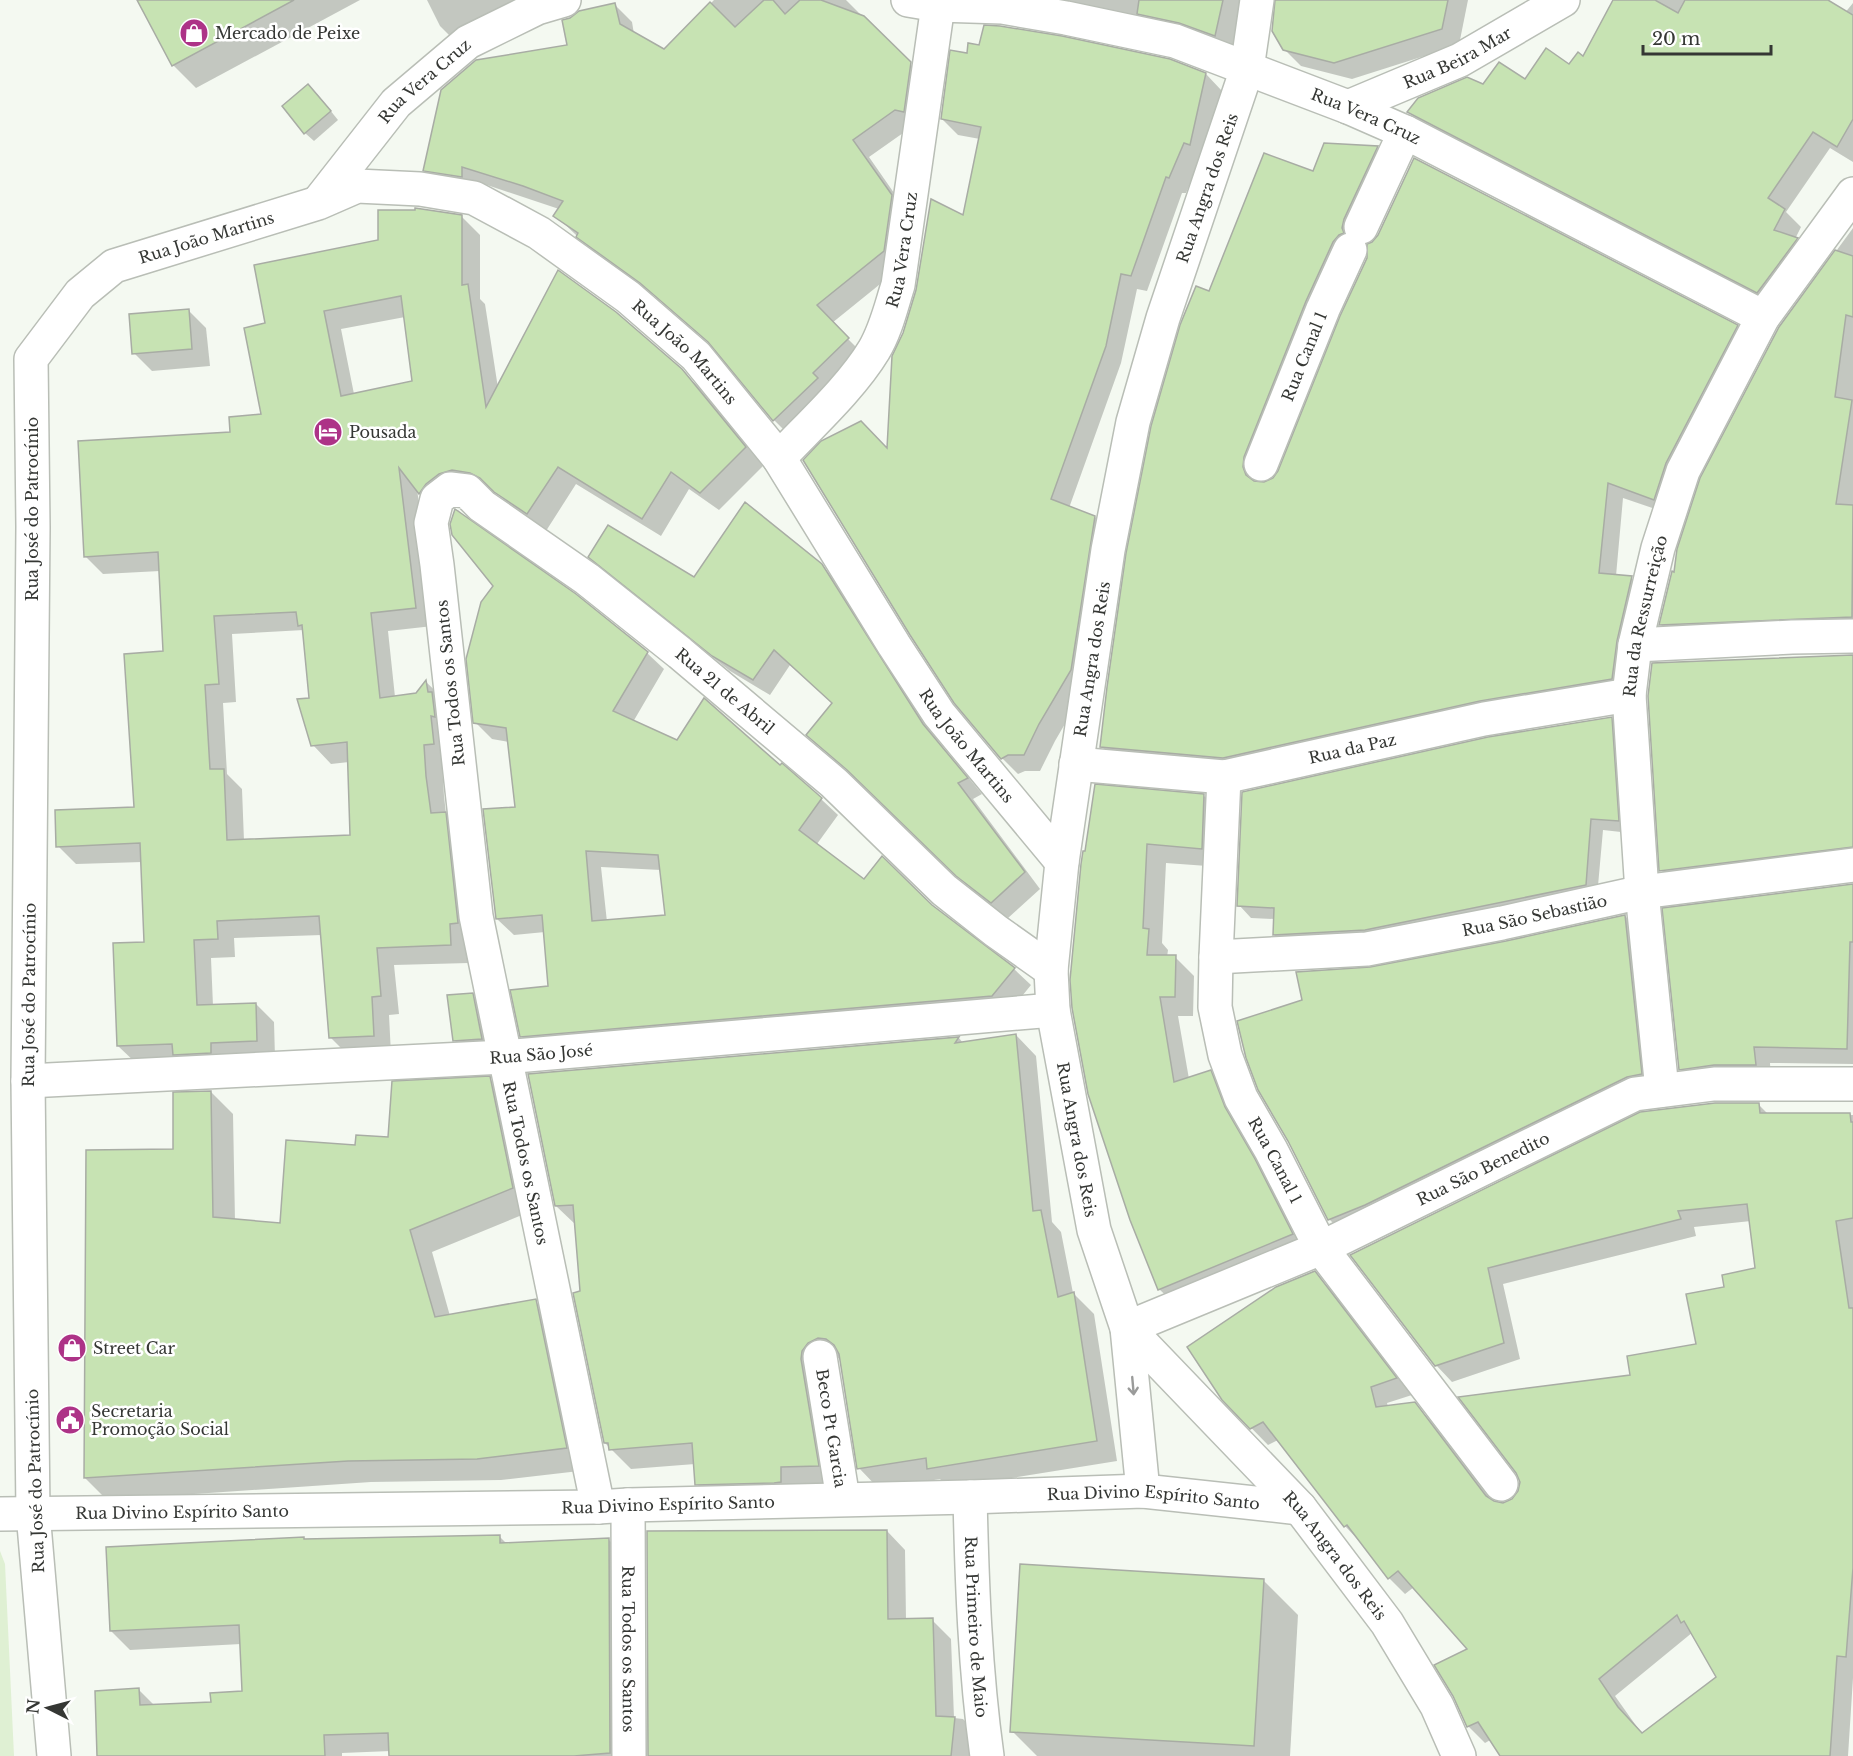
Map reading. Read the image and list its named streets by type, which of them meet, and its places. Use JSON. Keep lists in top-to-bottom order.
{
  "streets": {
    "street": [
      "Rua Beira Mar",
      "Rua Vera Cruz",
      "Rua Angra dos Reis",
      "Rua João Martins",
      "Rua Canal 1",
      "Rua José do Patrocínio",
      "Rua da Ressurreição",
      "Rua Todos os Santos",
      "Rua 21 de Abril",
      "Rua da Paz",
      "Rua São Sebastião",
      "Rua São José",
      "Rua São Benedito",
      "Beco Pt Garcia",
      "Rua Divino Espírito Santo",
      "Rua Primeiro de Maio"
    ]
  },
  "crossings": [
    ["Rua Beira Mar", "Rua Vera Cruz"],
    ["Rua Vera Cruz", "Rua Angra dos Reis"],
    ["Rua Vera Cruz", "Rua João Martins"],
    ["Rua Vera Cruz", "Rua Canal 1"],
    ["Rua Vera Cruz", "Rua da Ressurreição"],
    ["Rua Angra dos Reis", "Rua João Martins"],
    ["Rua Angra dos Reis", "Rua 21 de Abril"],
    ["Rua Angra dos Reis", "Rua da Paz"],
    ["Rua Angra dos Reis", "Rua São José"],
    ["Rua Angra dos Reis", "Rua São Benedito"],
    ["Rua Angra dos Reis", "Rua Divino Espírito Santo"],
    ["Rua João Martins", "Rua José do Patrocínio"],
    ["Rua Canal 1", "Rua da Paz"],
    ["Rua Canal 1", "Rua São Sebastião"],
    ["Rua Canal 1", "Rua São Benedito"],
    ["Rua José do Patrocínio", "Rua São José"],
    ["Rua José do Patrocínio", "Rua Divino Espírito Santo"],
    ["Rua da Ressurreição", "Rua da Paz"],
    ["Rua da Ressurreição", "Rua São Sebastião"],
    ["Rua da Ressurreição", "Rua São Benedito"],
    ["Rua Todos os Santos", "Rua 21 de Abril"],
    ["Rua Todos os Santos", "Rua São José"],
    ["Rua Todos os Santos", "Rua Divino Espírito Santo"],
    ["Beco Pt Garcia", "Rua Divino Espírito Santo"],
    ["Rua Divino Espírito Santo", "Rua Primeiro de Maio"]
  ],
  "places": {
    "shop": ["Mercado de Peixe", "Street Car"],
    "hotel": ["Pousada"],
    "public building": ["Secretaria Promoção Social"]
  },
  "scale_bar": "20 m",
  "north": "left"
}
